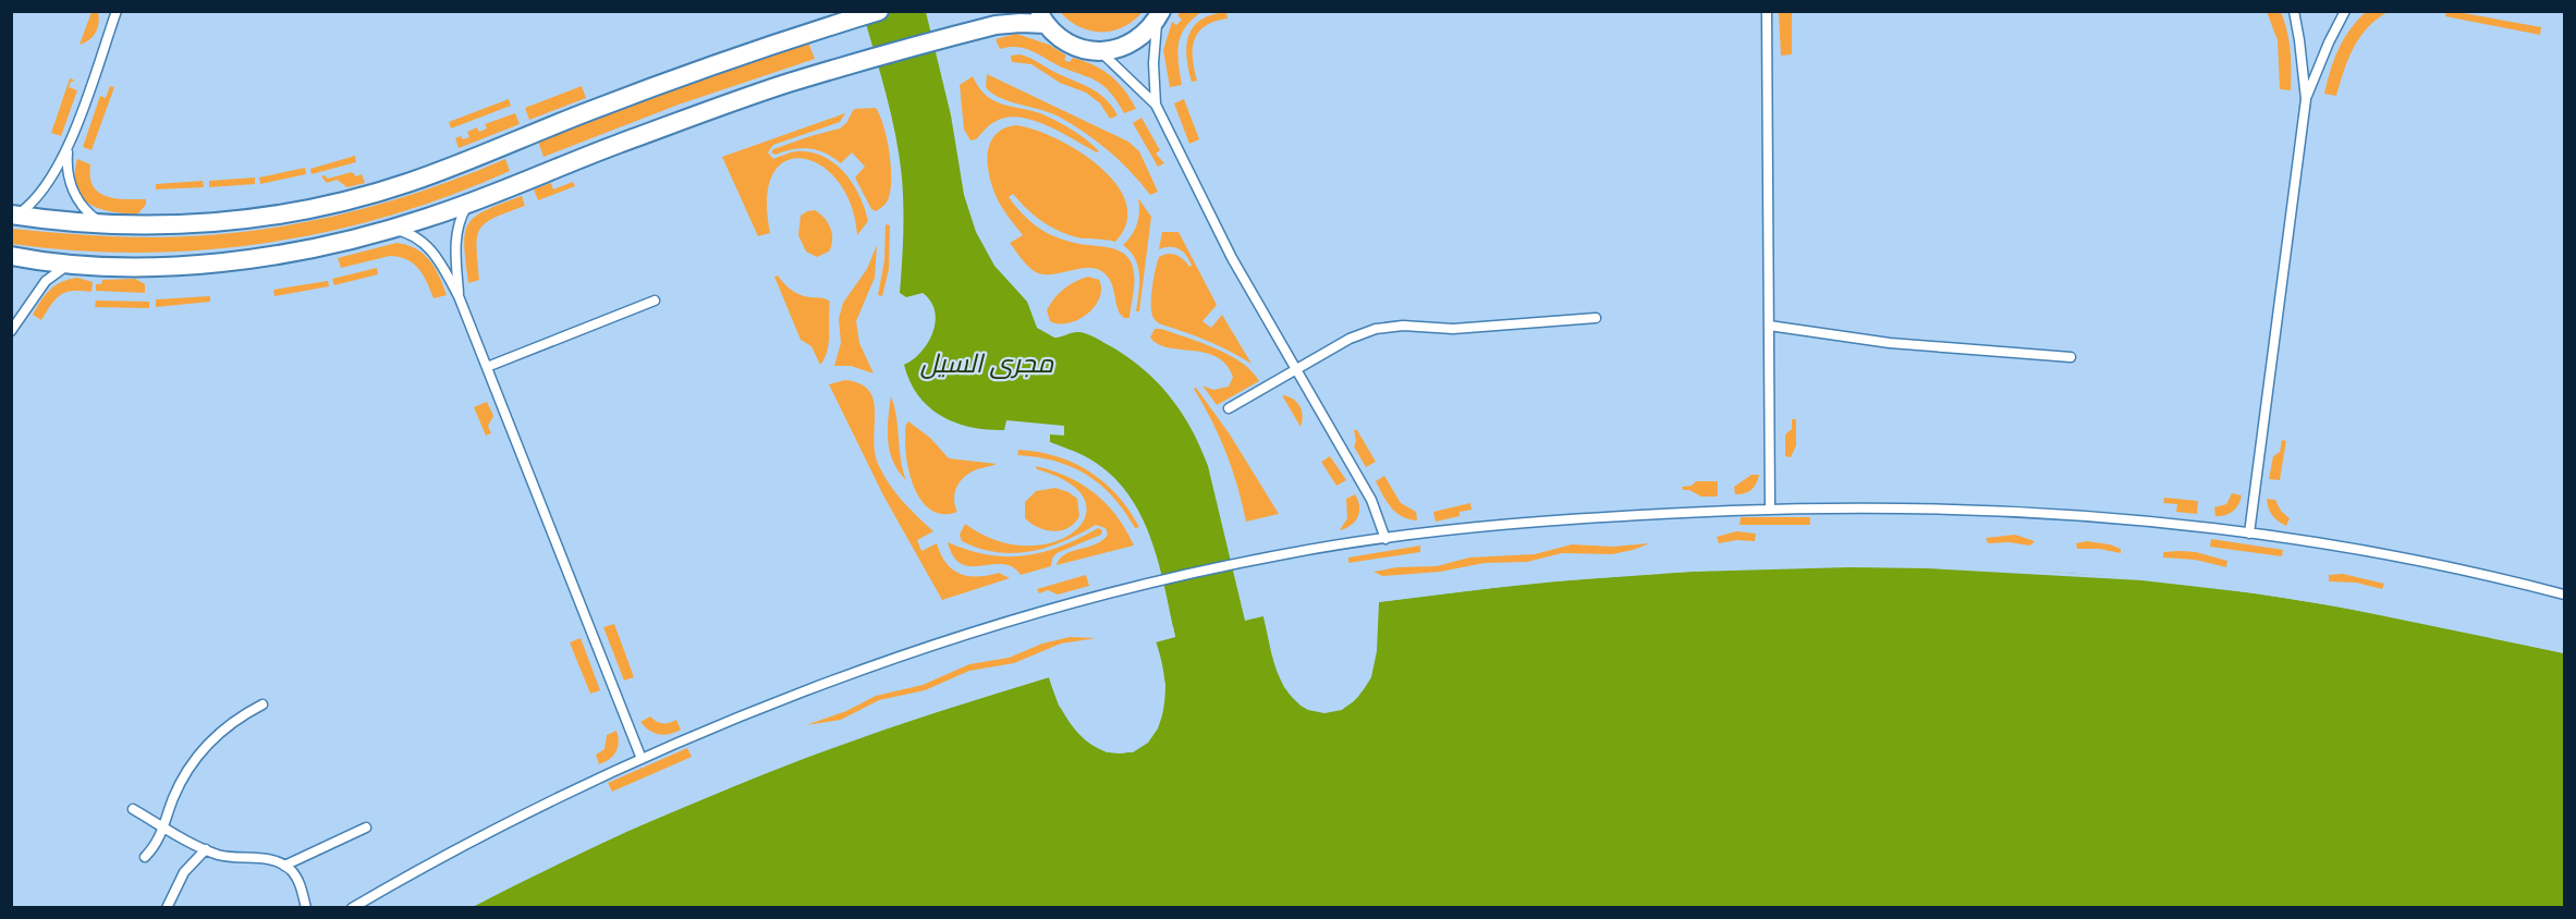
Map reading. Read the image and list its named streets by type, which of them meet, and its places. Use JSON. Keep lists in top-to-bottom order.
{
  "water": ["مجرى السيل"]
}
